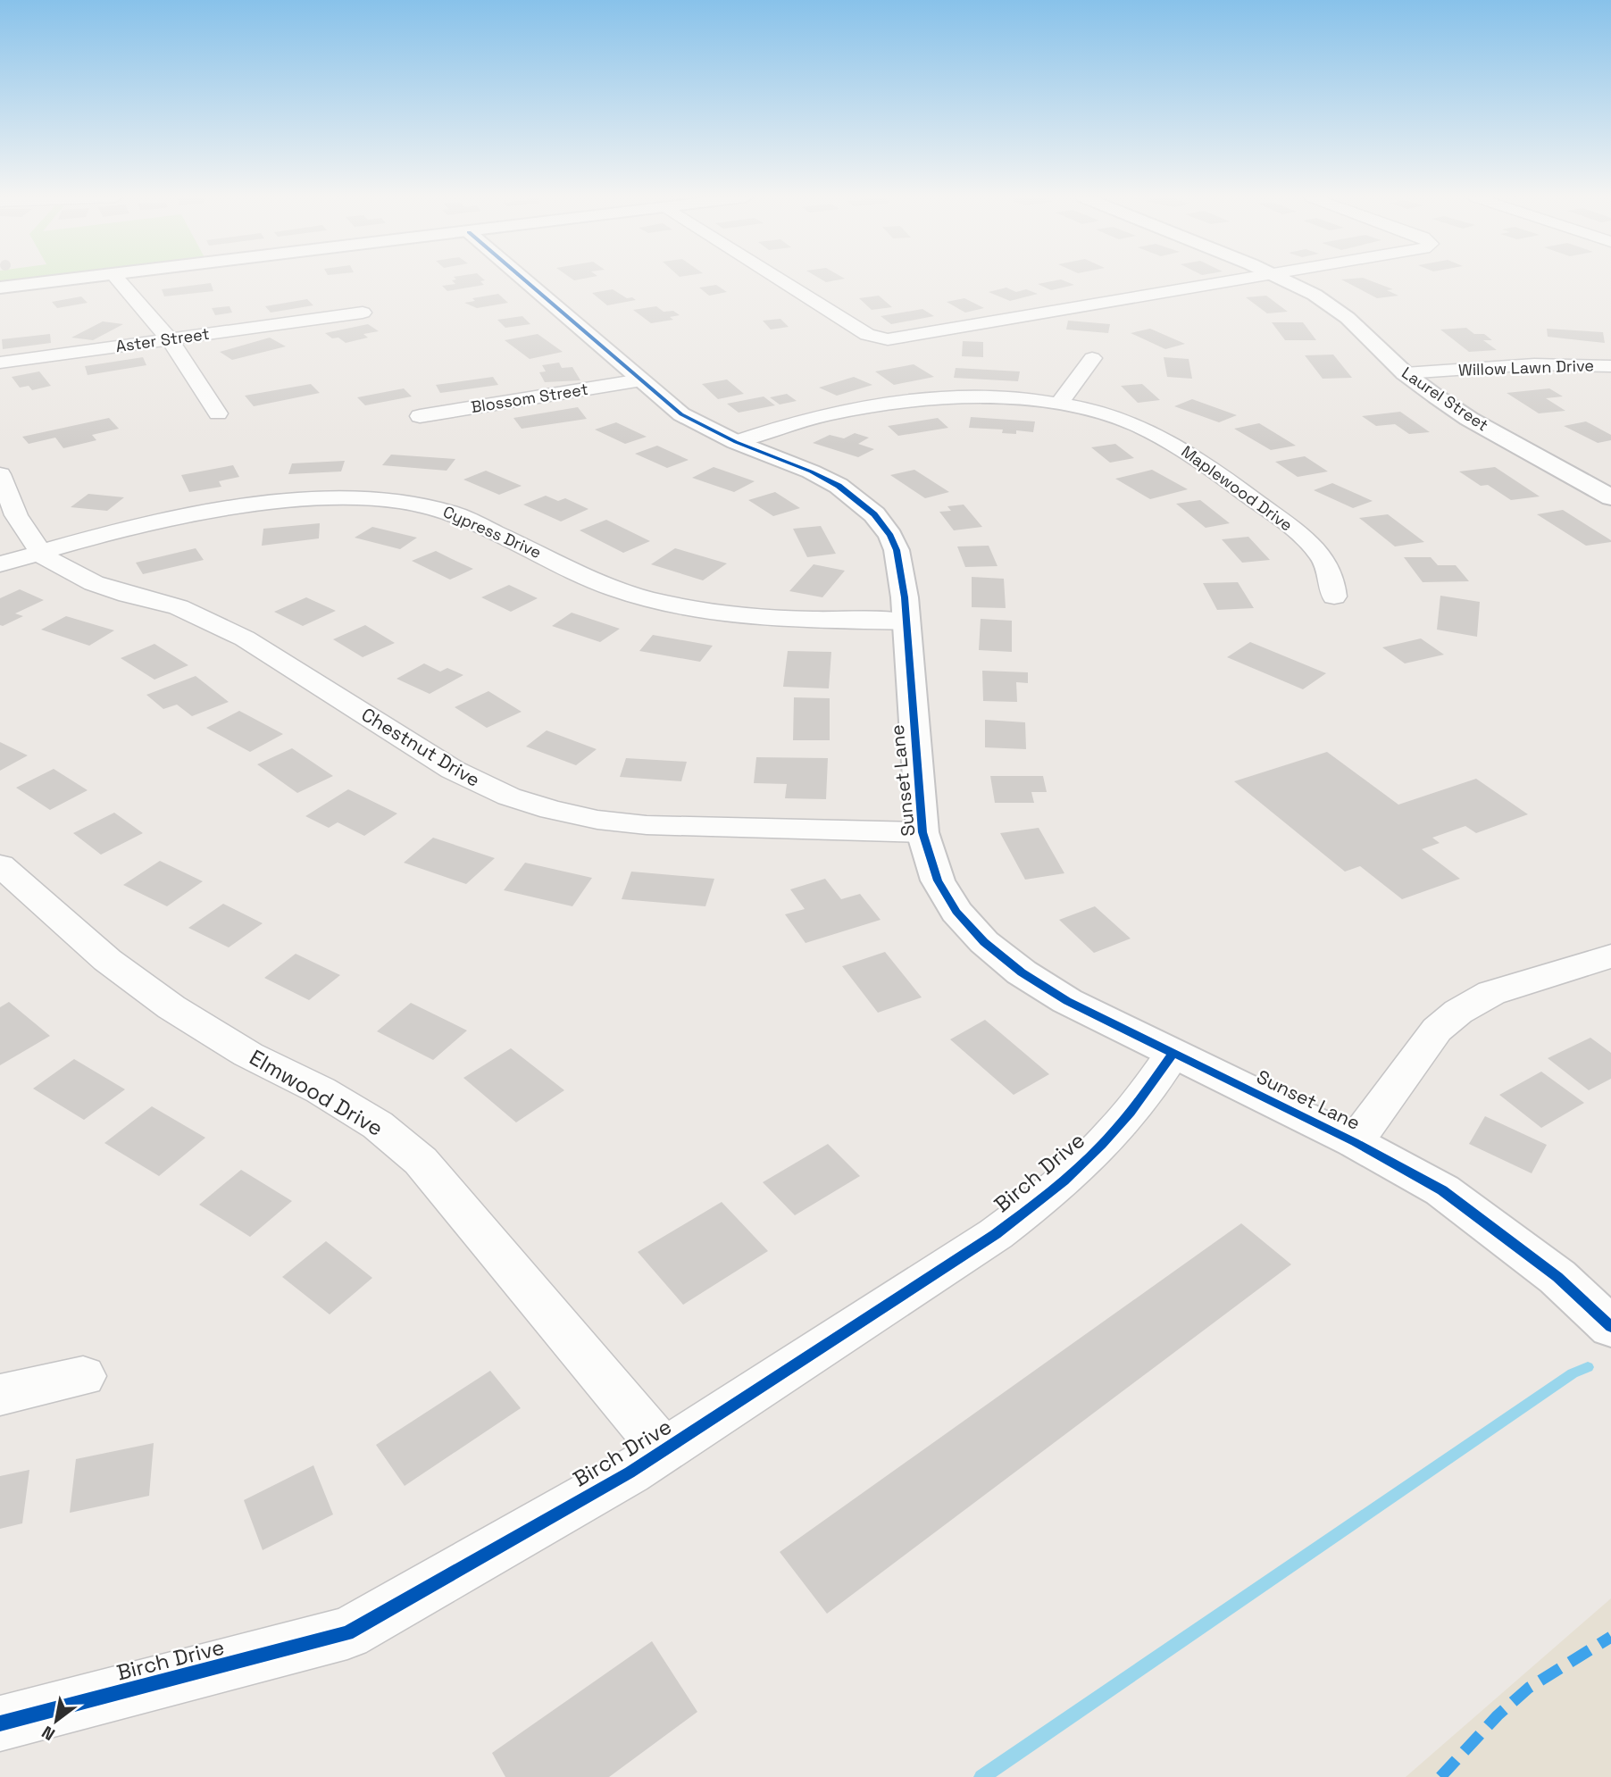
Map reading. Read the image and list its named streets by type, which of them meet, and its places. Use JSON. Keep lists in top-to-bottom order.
{
  "streets": {
    "street": [
      "Aster Street",
      "Willow Lawn Drive",
      "Blossom Street",
      "Laurel Street",
      "Maplewood Drive",
      "Cypress Drive",
      "Chestnut Drive",
      "Sunset Lane",
      "Elmwood Drive",
      "Birch Drive"
    ]
  },
  "crossings": [
    ["Willow Lawn Drive", "Laurel Street"],
    ["Blossom Street", "Sunset Lane"],
    ["Maplewood Drive", "Sunset Lane"],
    ["Cypress Drive", "Chestnut Drive"],
    ["Cypress Drive", "Sunset Lane"],
    ["Chestnut Drive", "Sunset Lane"],
    ["Sunset Lane", "Birch Drive"],
    ["Elmwood Drive", "Birch Drive"]
  ],
  "north": "bottom left"
}
